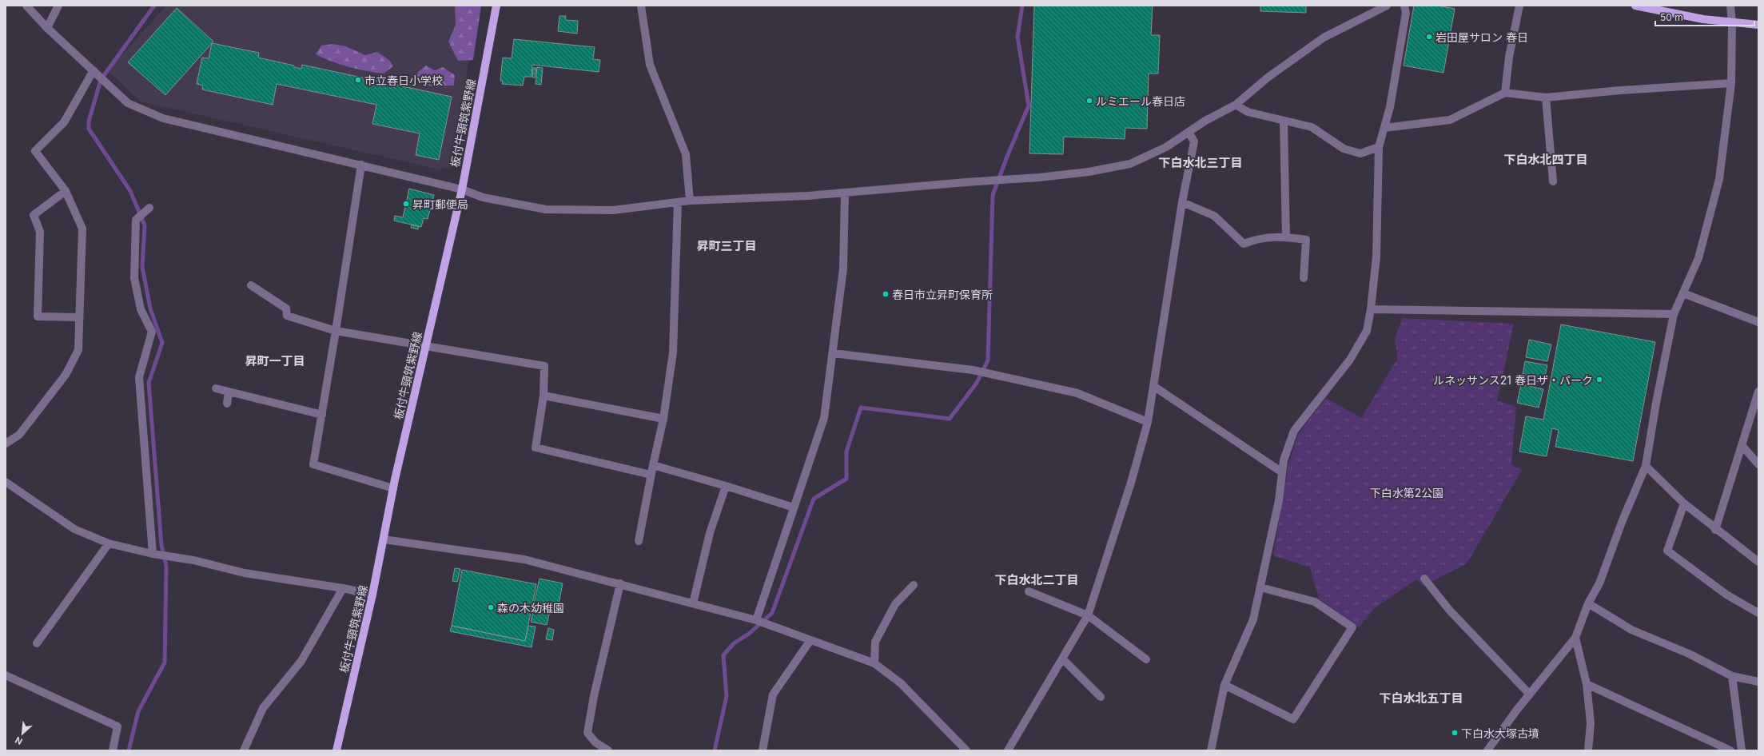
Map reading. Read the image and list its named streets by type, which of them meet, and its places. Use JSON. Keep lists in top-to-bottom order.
{
  "streets": {
    "main road": ["板付牛頸筑紫野線"]
  },
  "districts": [
    "下白水北四丁目",
    "下白水北三丁目",
    "昇町三丁目",
    "昇町一丁目",
    "下白水北二丁目",
    "下白水北五丁目"
  ],
  "parks": ["下白水第2公園"],
  "places": [
    "岩田屋サロン 春日",
    "市立春日小学校",
    "ルミエール春日店",
    "昇町郵便局",
    "春日市立昇町保育所",
    "ルネッサンス21 春日ザ・パーク",
    "森の木幼稚園",
    "下白水大塚古墳"
  ],
  "scale_bar": "50 m",
  "north": "bottom left"
}
